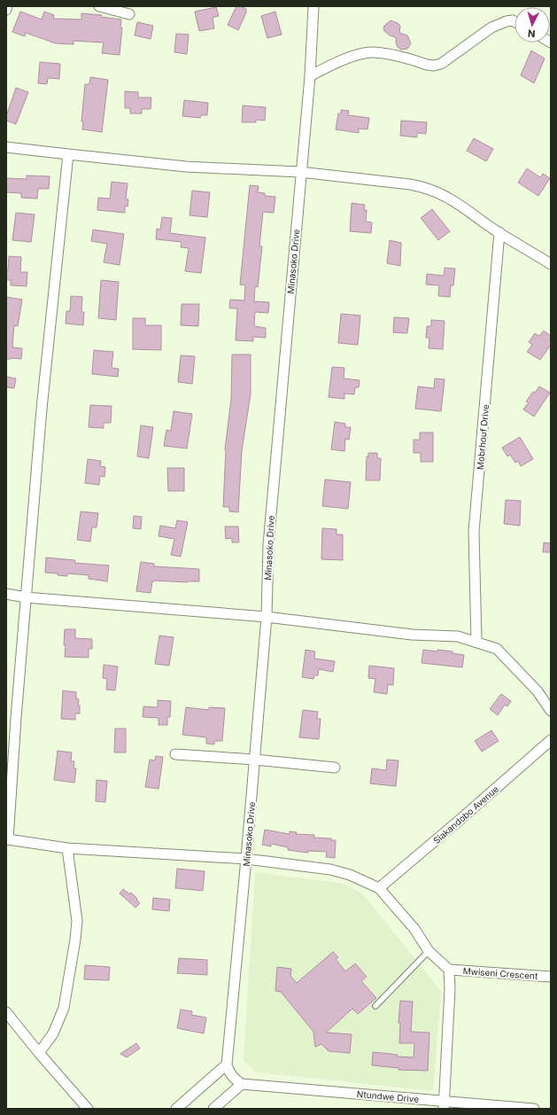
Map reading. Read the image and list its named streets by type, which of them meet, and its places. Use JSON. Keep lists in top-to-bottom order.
{
  "streets": {
    "street": [
      "Minasoko Drive",
      "Mobrhouf Drive",
      "Siakandobo Avenue",
      "Mwiseni Crescent",
      "Ntundwe Drive"
    ]
  },
  "north": "bottom"
}
